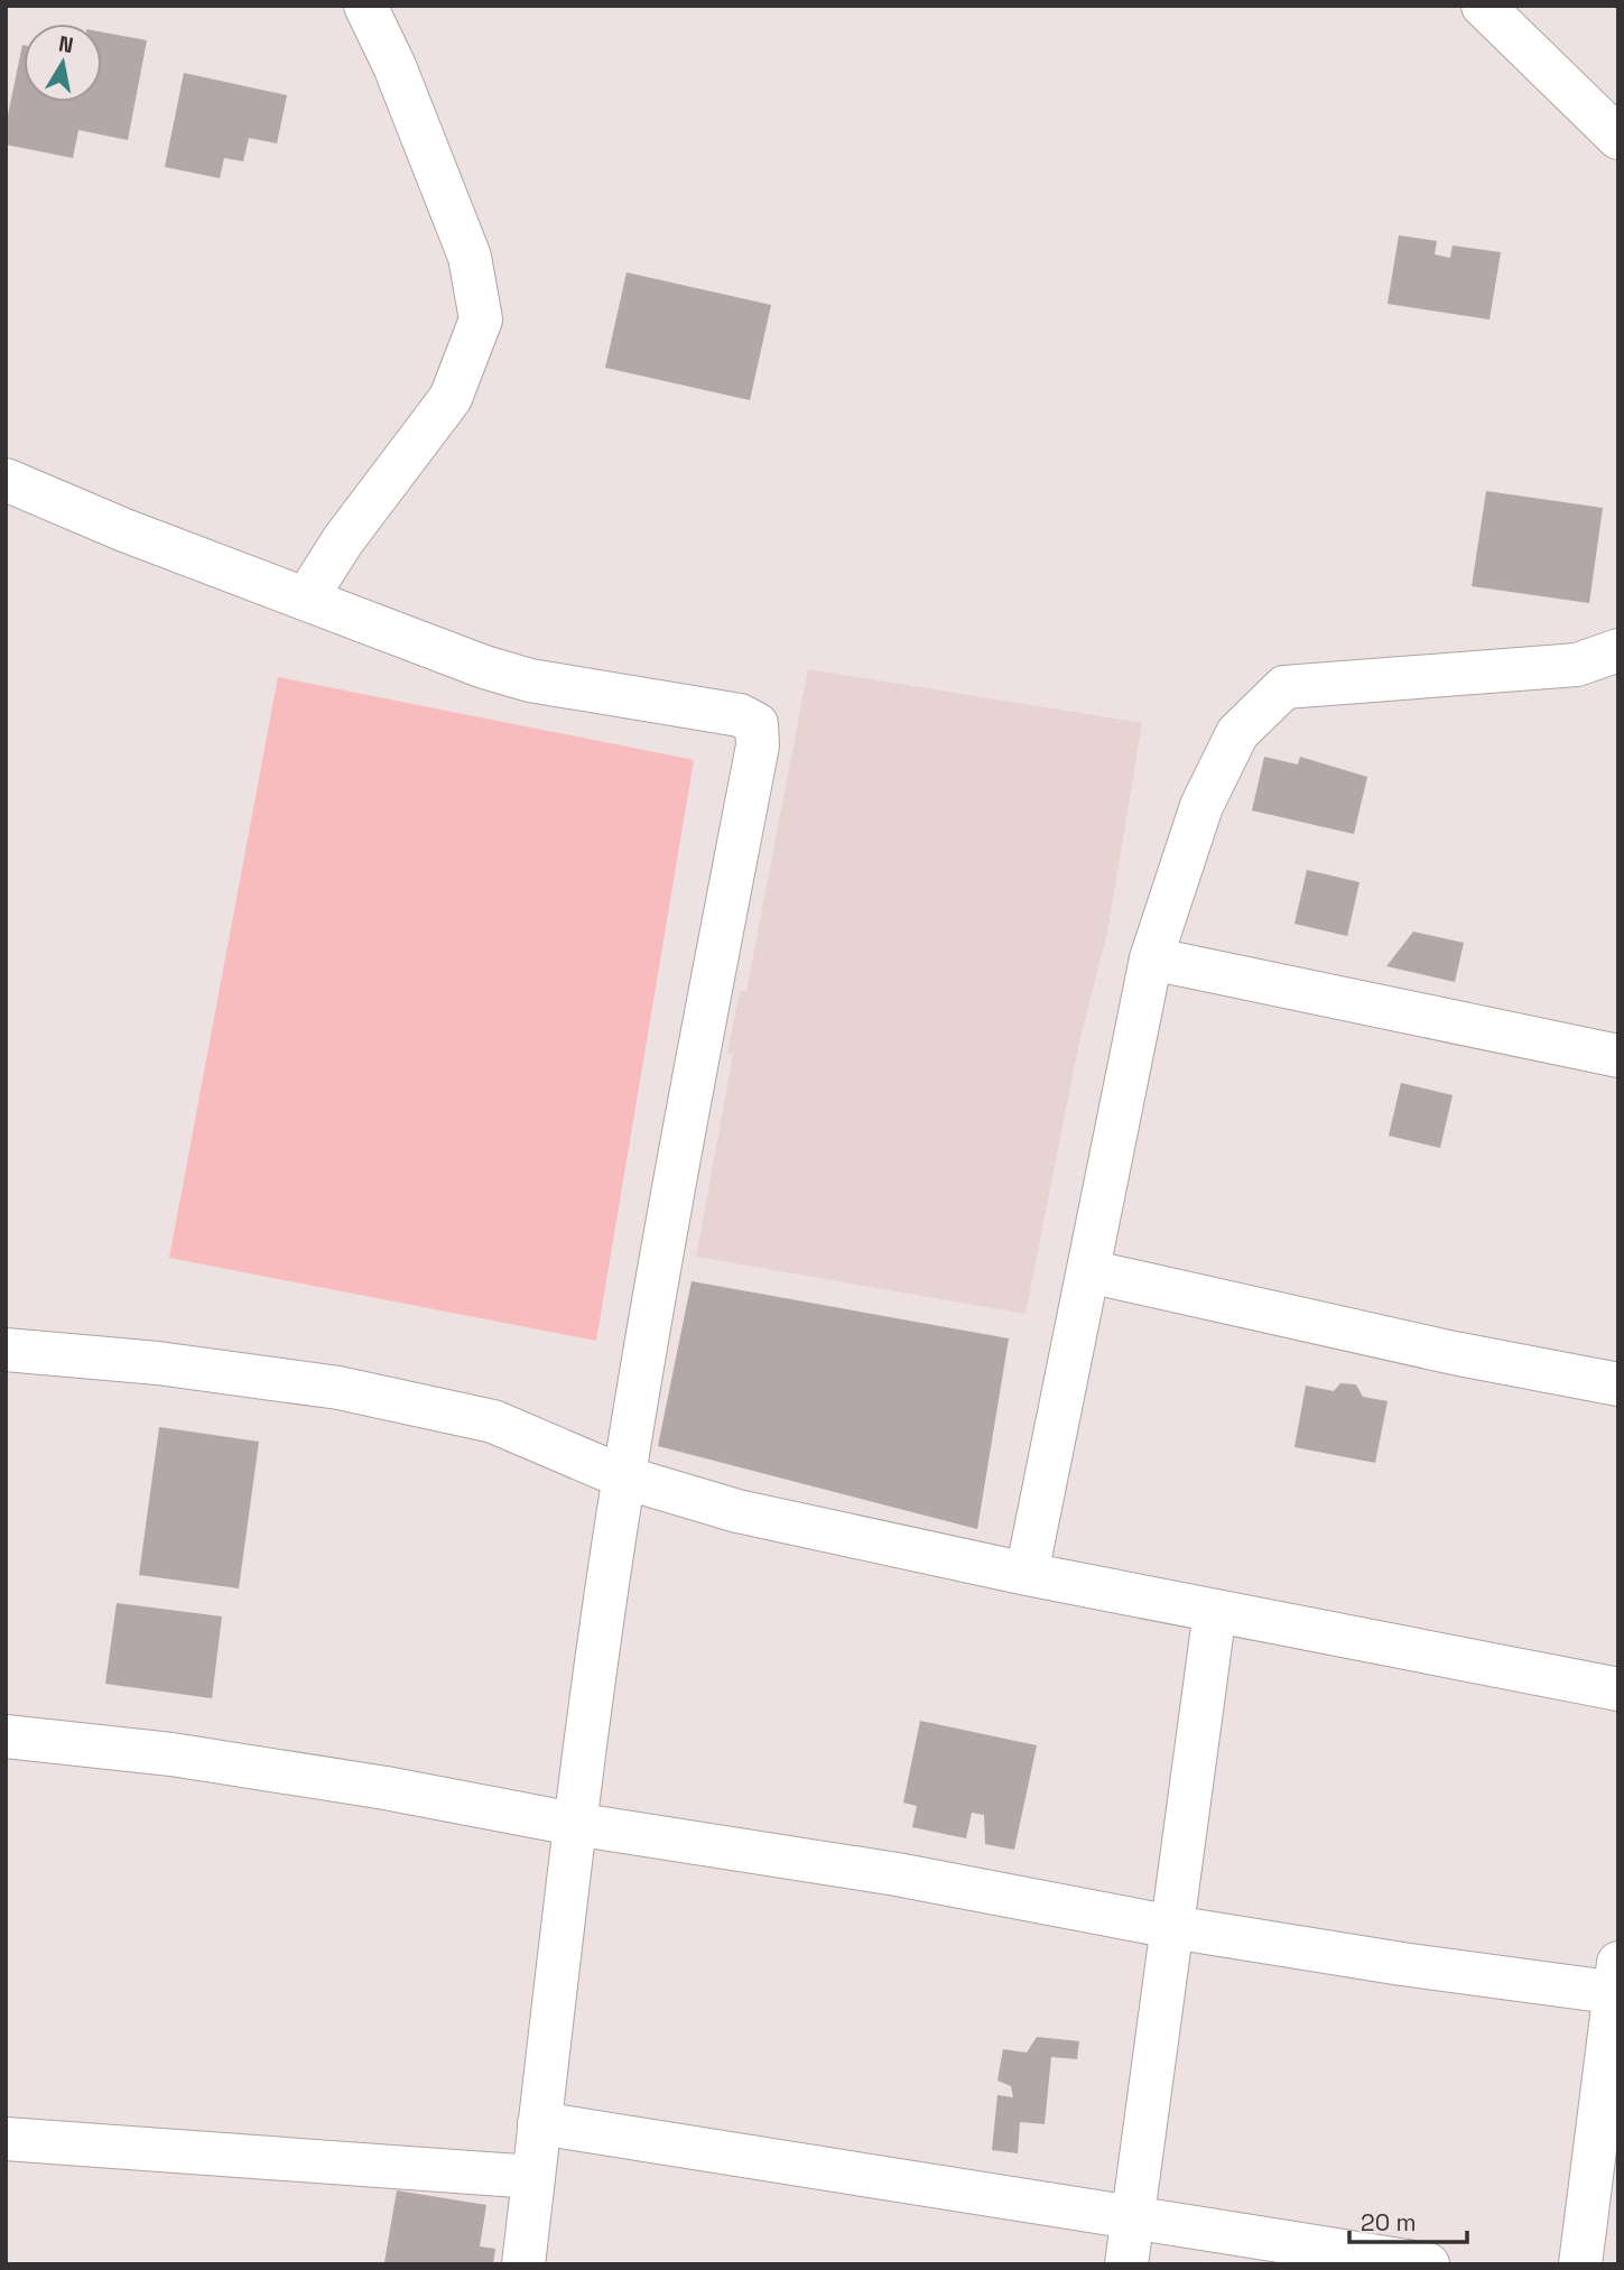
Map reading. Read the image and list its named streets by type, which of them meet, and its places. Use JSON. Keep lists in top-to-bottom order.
{
  "scale_bar": "20 m",
  "north": "top"
}
